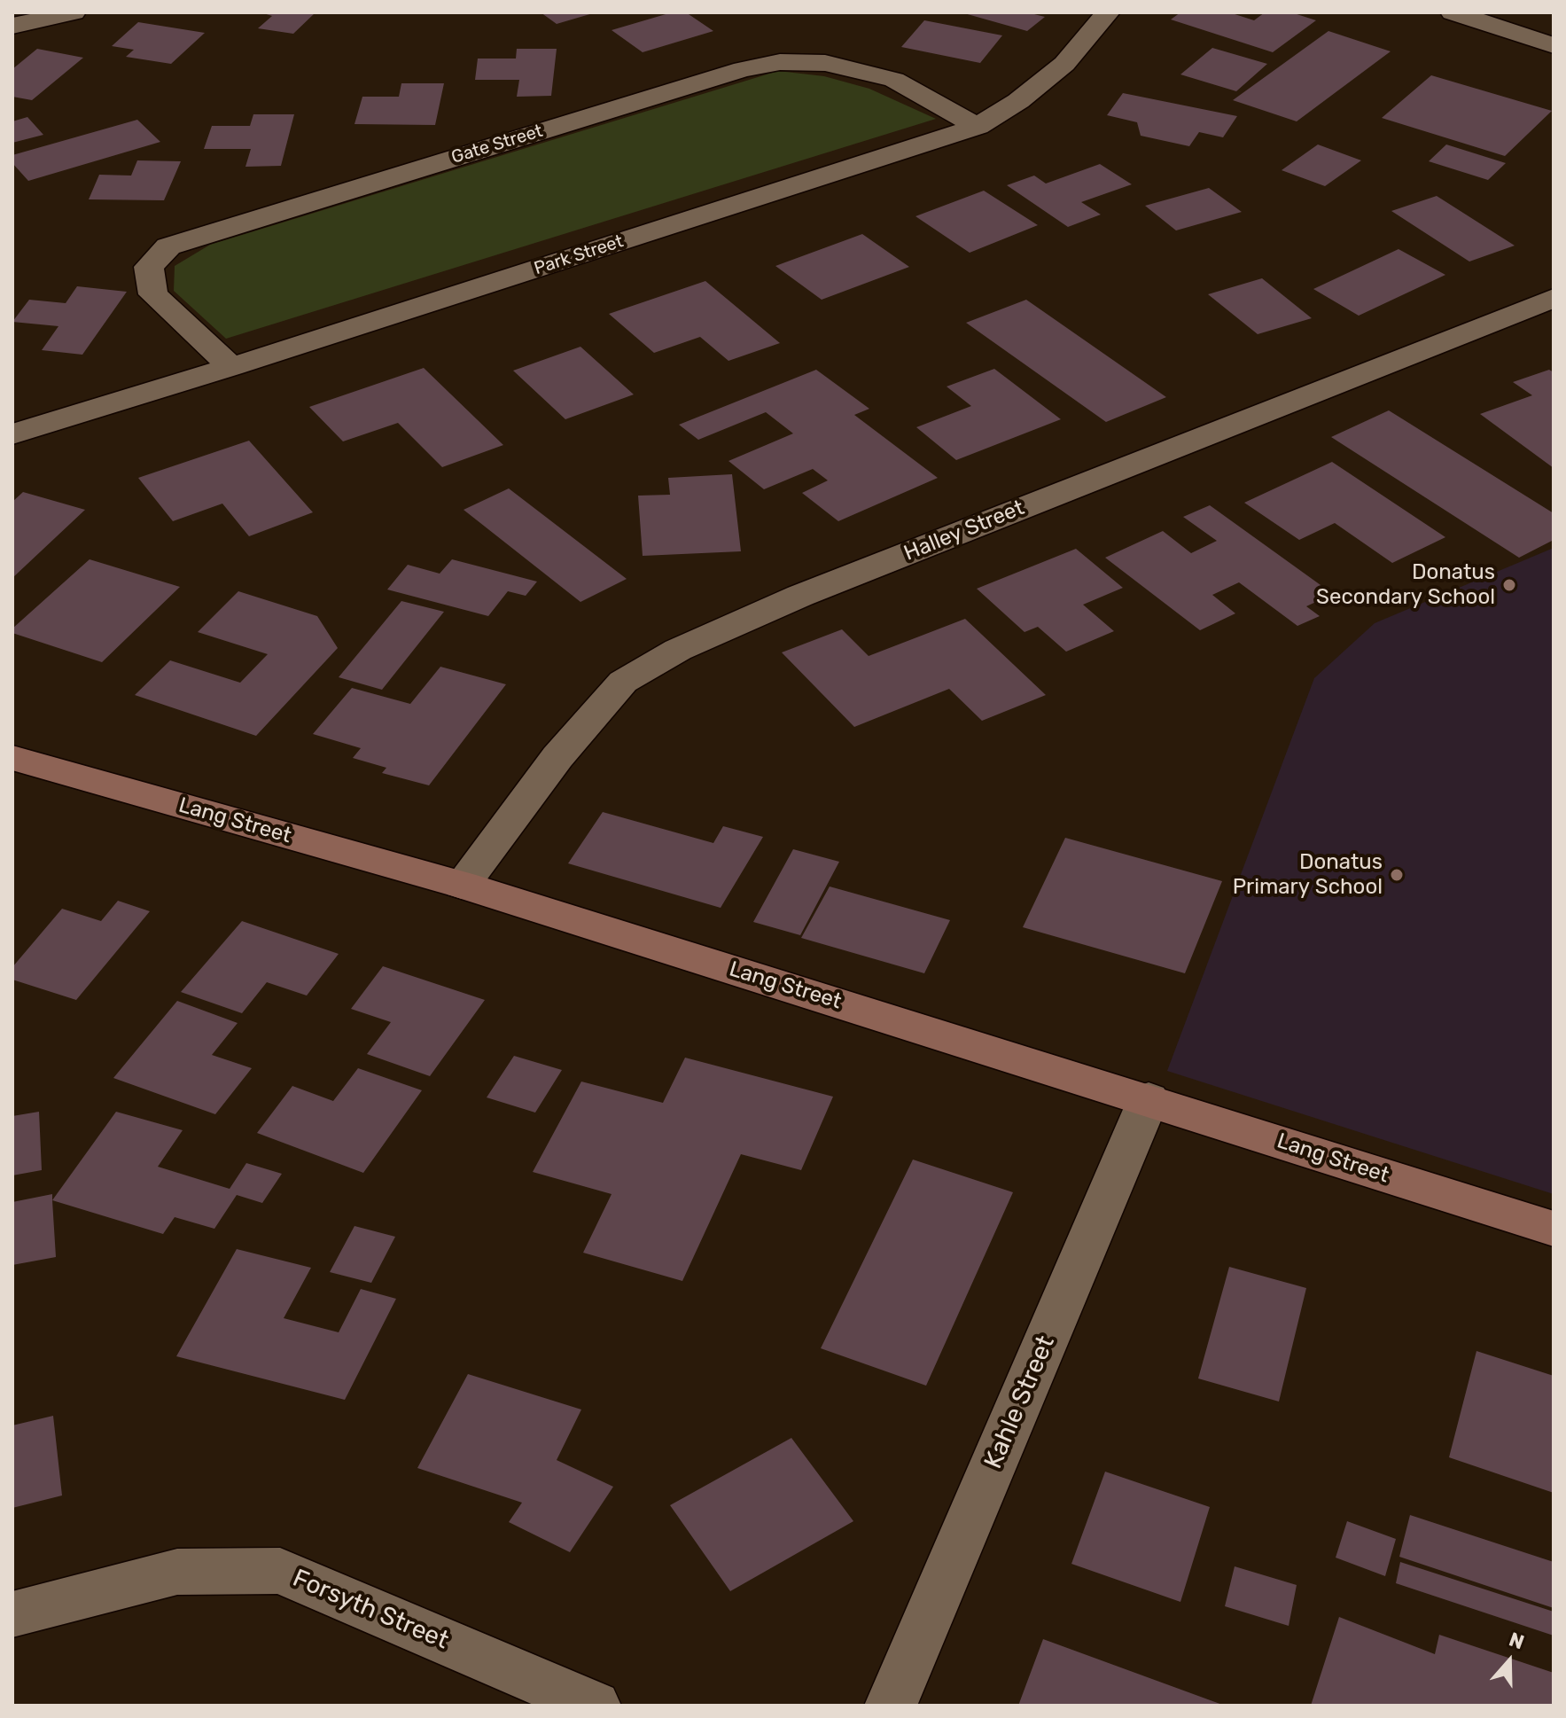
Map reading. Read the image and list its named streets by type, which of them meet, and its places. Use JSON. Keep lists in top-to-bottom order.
{
  "streets": {
    "street": [
      "Gate Street",
      "Park Street",
      "Halley Street",
      "Lang Street",
      "Kahle Street",
      "Forsyth Street"
    ]
  },
  "crossings": [
    ["Gate Street", "Park Street"],
    ["Halley Street", "Lang Street"],
    ["Lang Street", "Kahle Street"]
  ],
  "places": ["Donatus Secondary School", "Donatus Primary School"],
  "north": "top"
}
